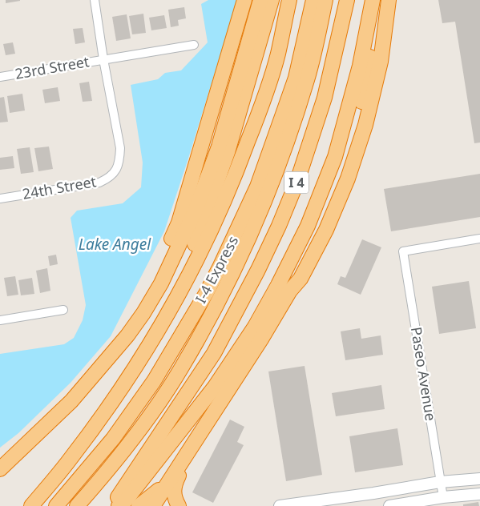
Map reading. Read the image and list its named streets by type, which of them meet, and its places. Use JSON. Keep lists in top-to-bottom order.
{
  "streets": {
    "highway": ["I 4", "I-4 Express"],
    "street": ["23rd Street", "24th Street", "Paseo Avenue"]
  },
  "crossings": [
    ["23rd Street", "24th Street"]
  ],
  "water": ["Lake Angel"]
}
